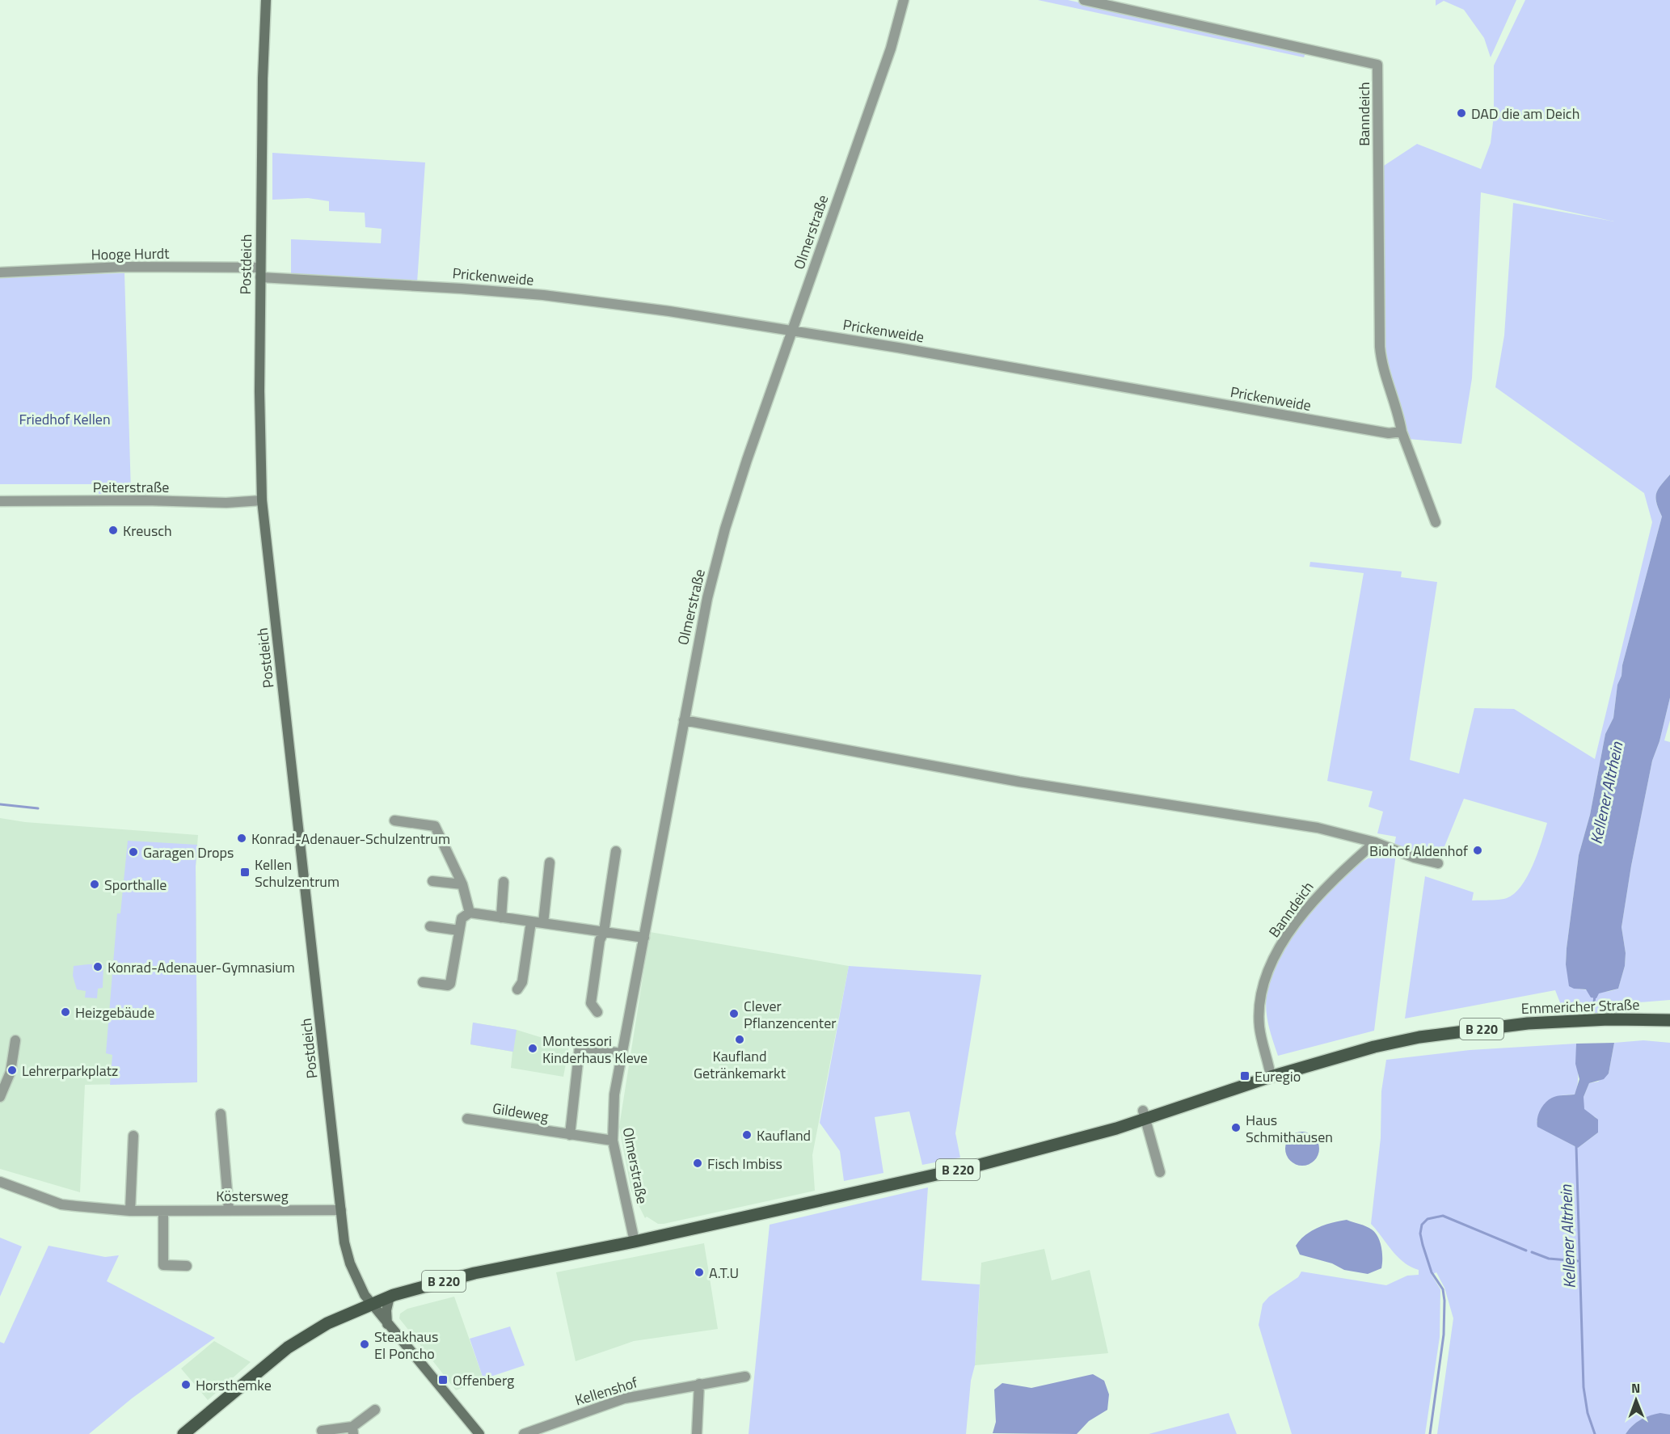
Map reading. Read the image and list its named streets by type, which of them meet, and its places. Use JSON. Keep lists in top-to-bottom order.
{
  "streets": {
    "main road": ["Postdeich", "Emmericher Straße", "B 220"],
    "street": [
      "Banndeich",
      "Olmerstraße",
      "Hooge Hurdt",
      "Prickenweide",
      "Peiterstraße",
      "Gildeweg",
      "Köstersweg",
      "Kellenshof"
    ]
  },
  "crossings": [
    ["Banndeich", "Prickenweide"],
    ["Banndeich", "Emmericher Straße"],
    ["Banndeich", "B 220"],
    ["Olmerstraße", "Prickenweide"],
    ["Olmerstraße", "B 220"],
    ["Olmerstraße", "Gildeweg"],
    ["Hooge Hurdt", "Postdeich"],
    ["Hooge Hurdt", "Prickenweide"],
    ["Postdeich", "Prickenweide"],
    ["Postdeich", "Peiterstraße"],
    ["Postdeich", "B 220"],
    ["Postdeich", "Köstersweg"],
    ["Emmericher Straße", "B 220"]
  ],
  "water": ["Kellener Altrhein"],
  "parks": ["Friedhof Kellen"],
  "places": {
    "other": [
      "DAD die am Deich",
      "Kreusch",
      "Konrad-Adenauer-Schulzentrum",
      "Biohof Aldenhof",
      "Garagen Drops",
      "Sporthalle",
      "Konrad-Adenauer-Gymnasium",
      "Heizgebäude",
      "Clever Pflanzencenter",
      "Kaufland Getränkemarkt",
      "Montessori Kinderhaus Kleve",
      "Lehrerparkplatz",
      "Haus Schmithausen",
      "Kaufland",
      "Fisch Imbiss",
      "A.T.U",
      "Steakhaus El Poncho",
      "Horsthemke"
    ],
    "transit": ["Kellen Schulzentrum", "Euregio", "Offenberg"]
  },
  "north": "top"
}
